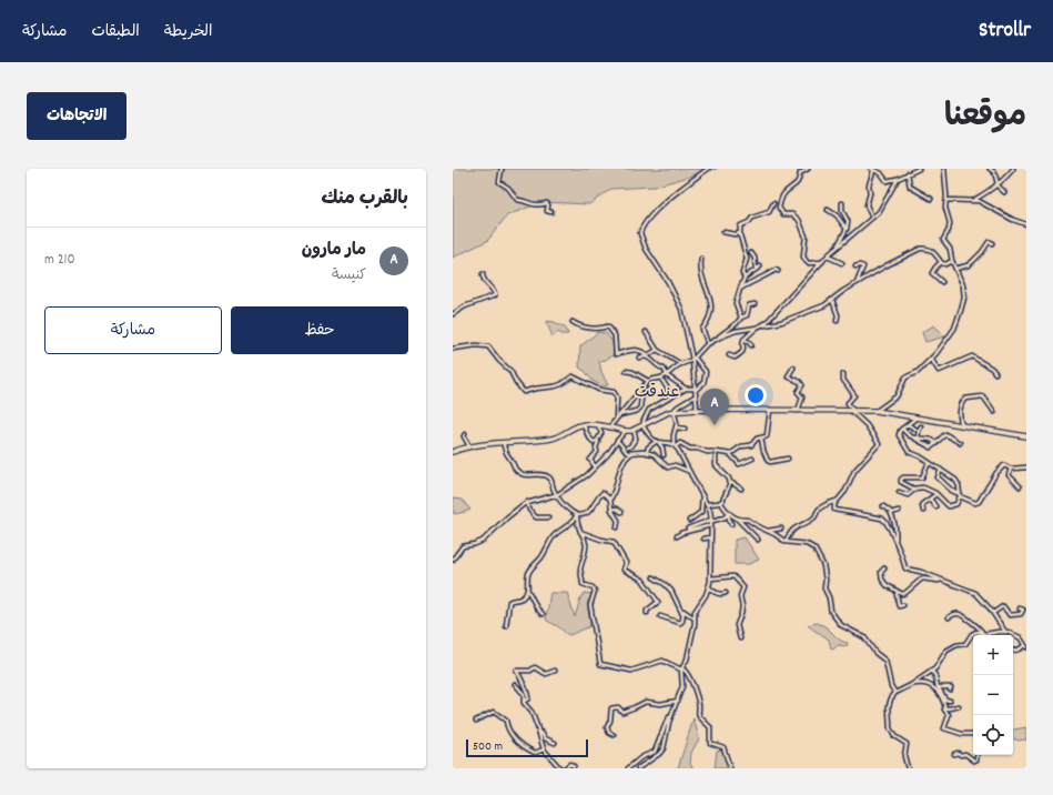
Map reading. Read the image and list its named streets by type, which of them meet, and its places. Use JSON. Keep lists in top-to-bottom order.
{
  "districts": ["عندقت"],
  "scale_bar": "500 m",
  "page": {
    "header": "Strollr",
    "nav": ["الخريطة", "الطبقات", "مشاركة"],
    "title": "موقعنا",
    "buttons": [
      "الاتجاهات",
      ["حفظ", "مشاركة"]
    ],
    "heading": "بالقرب منك",
    "list": [
      {
        "mark": "A",
        "name": "مار مارون",
        "note": "كنيسة",
        "value": "210 m"
      }
    ],
    "pins": "A",
    "map_buttons": ["+", "−"],
    "scale": "500 m"
  }
}
